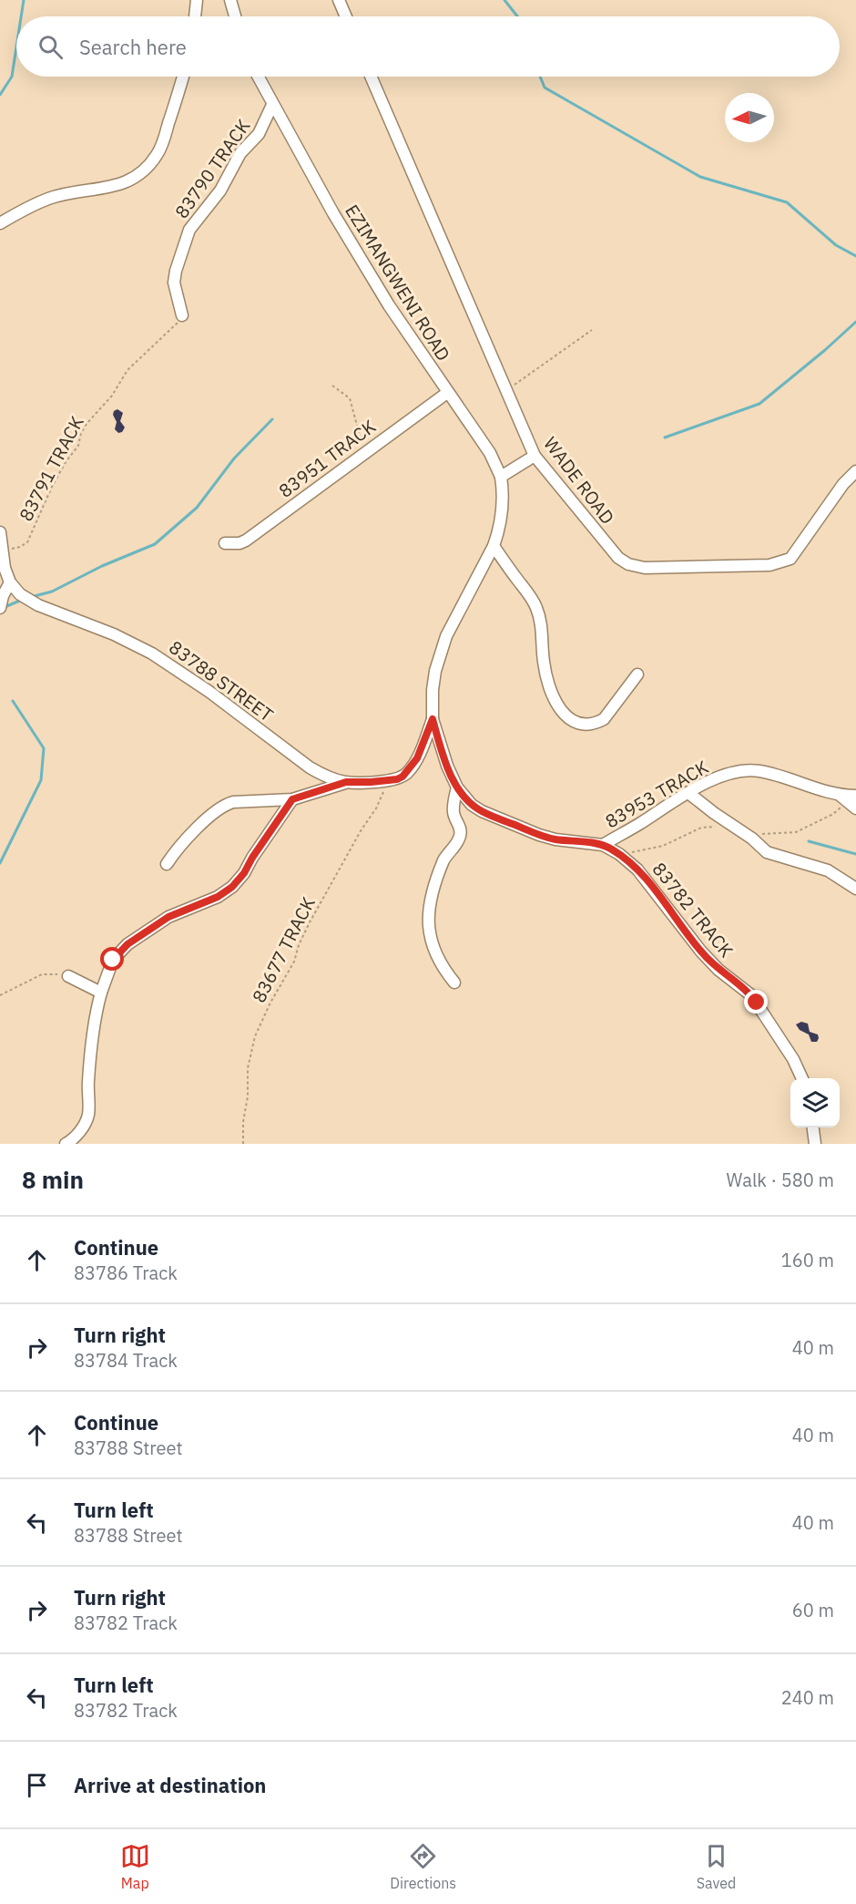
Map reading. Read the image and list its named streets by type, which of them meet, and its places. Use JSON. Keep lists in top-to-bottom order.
{
  "streets": {
    "street": [
      "83790 TRACK",
      "EZIMANGWENI ROAD",
      "83951 TRACK",
      "WADE ROAD",
      "83788 STREET",
      "83953 TRACK",
      "83782 TRACK"
    ],
    "path": ["83791 TRACK", "83677 TRACK"]
  },
  "crossings": [
    ["83790 TRACK", "EZIMANGWENI ROAD"],
    ["83790 TRACK", "83791 TRACK"],
    ["EZIMANGWENI ROAD", "83951 TRACK"],
    ["EZIMANGWENI ROAD", "83782 TRACK"],
    ["83788 STREET", "83782 TRACK"],
    ["83788 STREET", "83677 TRACK"],
    ["83953 TRACK", "83782 TRACK"]
  ],
  "north": "left",
  "page": {
    "search": "Search here",
    "heading": ["8 min", "Walk · 580 m"],
    "list": [
      ["Continue", "83786 Track", "160 m"],
      ["Turn right", "83784 Track", "40 m"],
      ["Continue", "83788 Street", "40 m"],
      ["Turn left", "83788 Street", "40 m"],
      ["Turn right", "83782 Track", "60 m"],
      ["Turn left", "83782 Track", "240 m"],
      "Arrive at destination"
    ],
    "nav": ["Map", "Directions", "Saved"]
  }
}
